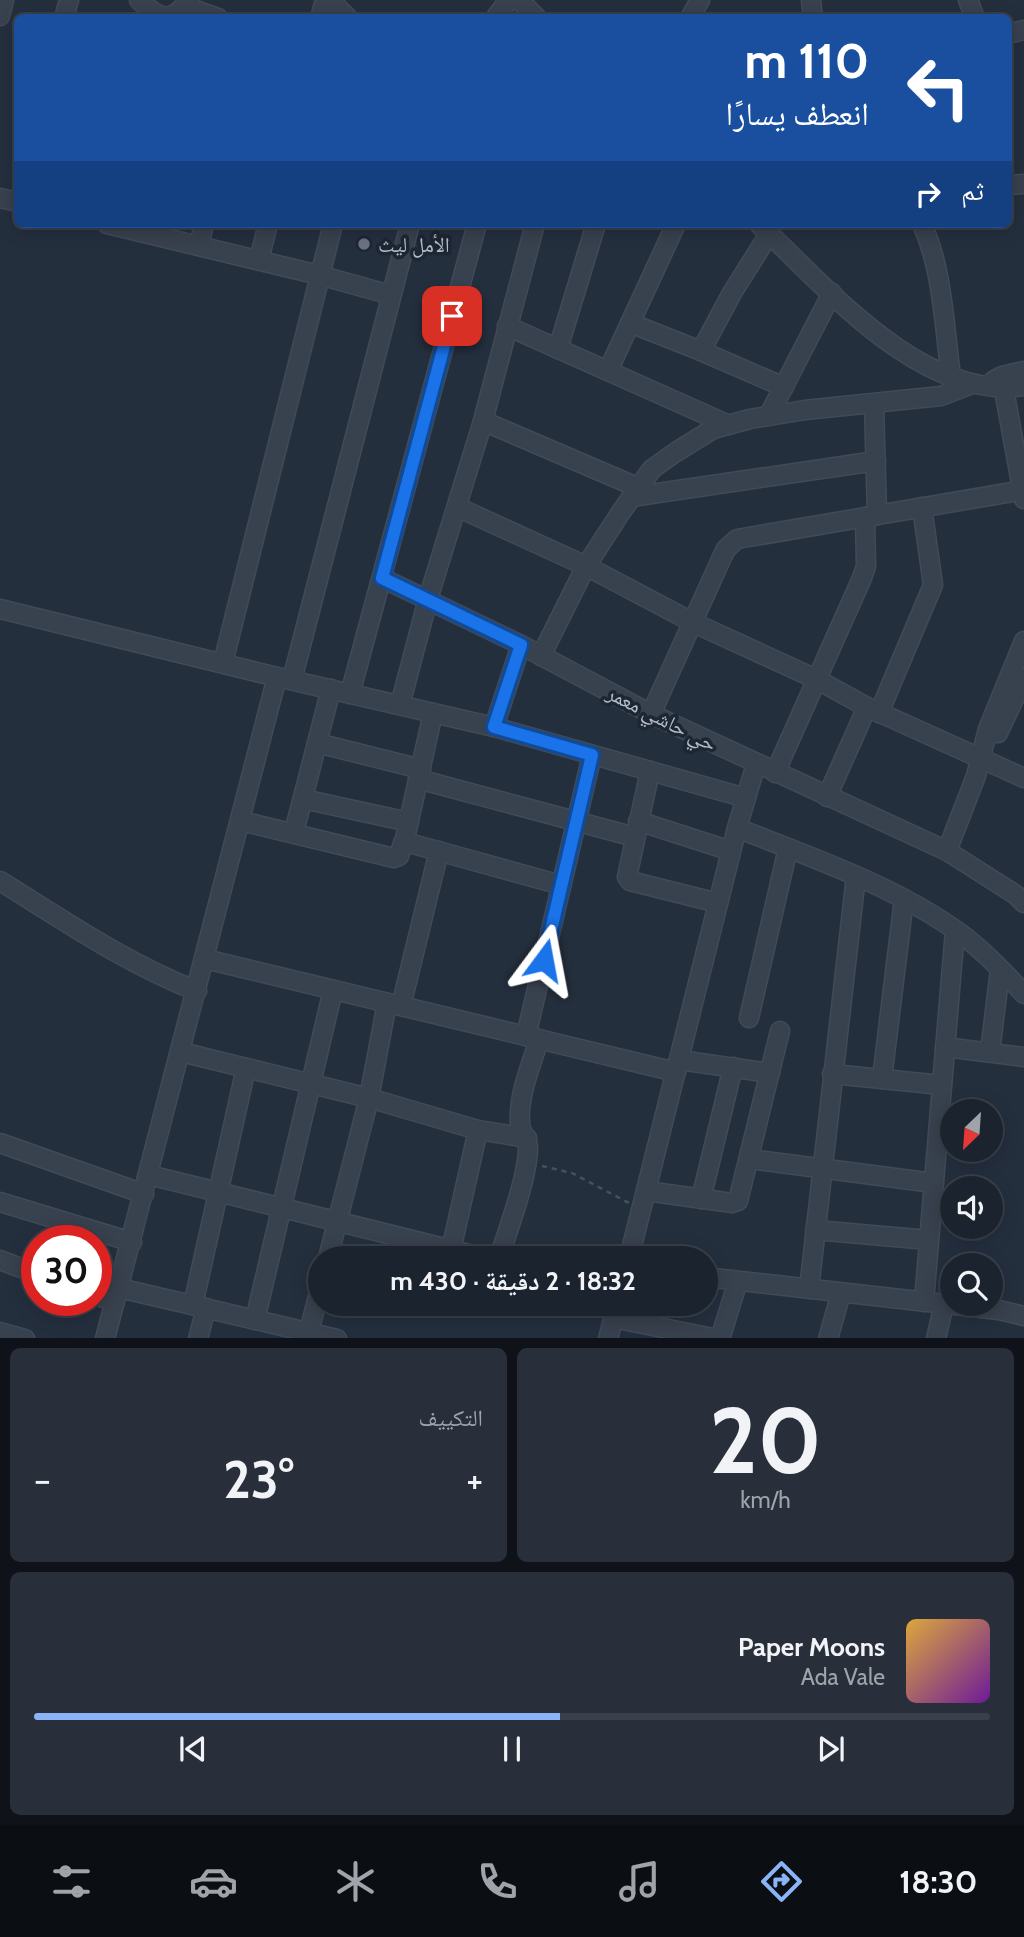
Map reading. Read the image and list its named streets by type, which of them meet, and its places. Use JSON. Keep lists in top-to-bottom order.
{
  "streets": {
    "street": ["حي حاشي معمر"]
  },
  "places": ["الأمل ليث"],
  "north": "bottom left",
  "page": {
    "turn": ["110 m", "انعطف يسارًا"],
    "then": "ثم",
    "limit": "30",
    "trip": "18:32 · 2 دقيقة · 430 m",
    "tile": [
      ["20", "km/h"],
      "التكييف"
    ],
    "heat": ["−", "23°", "+"],
    "song": ["Paper Moons", "Ada Vale"],
    "tabs": "18:30"
  }
}
